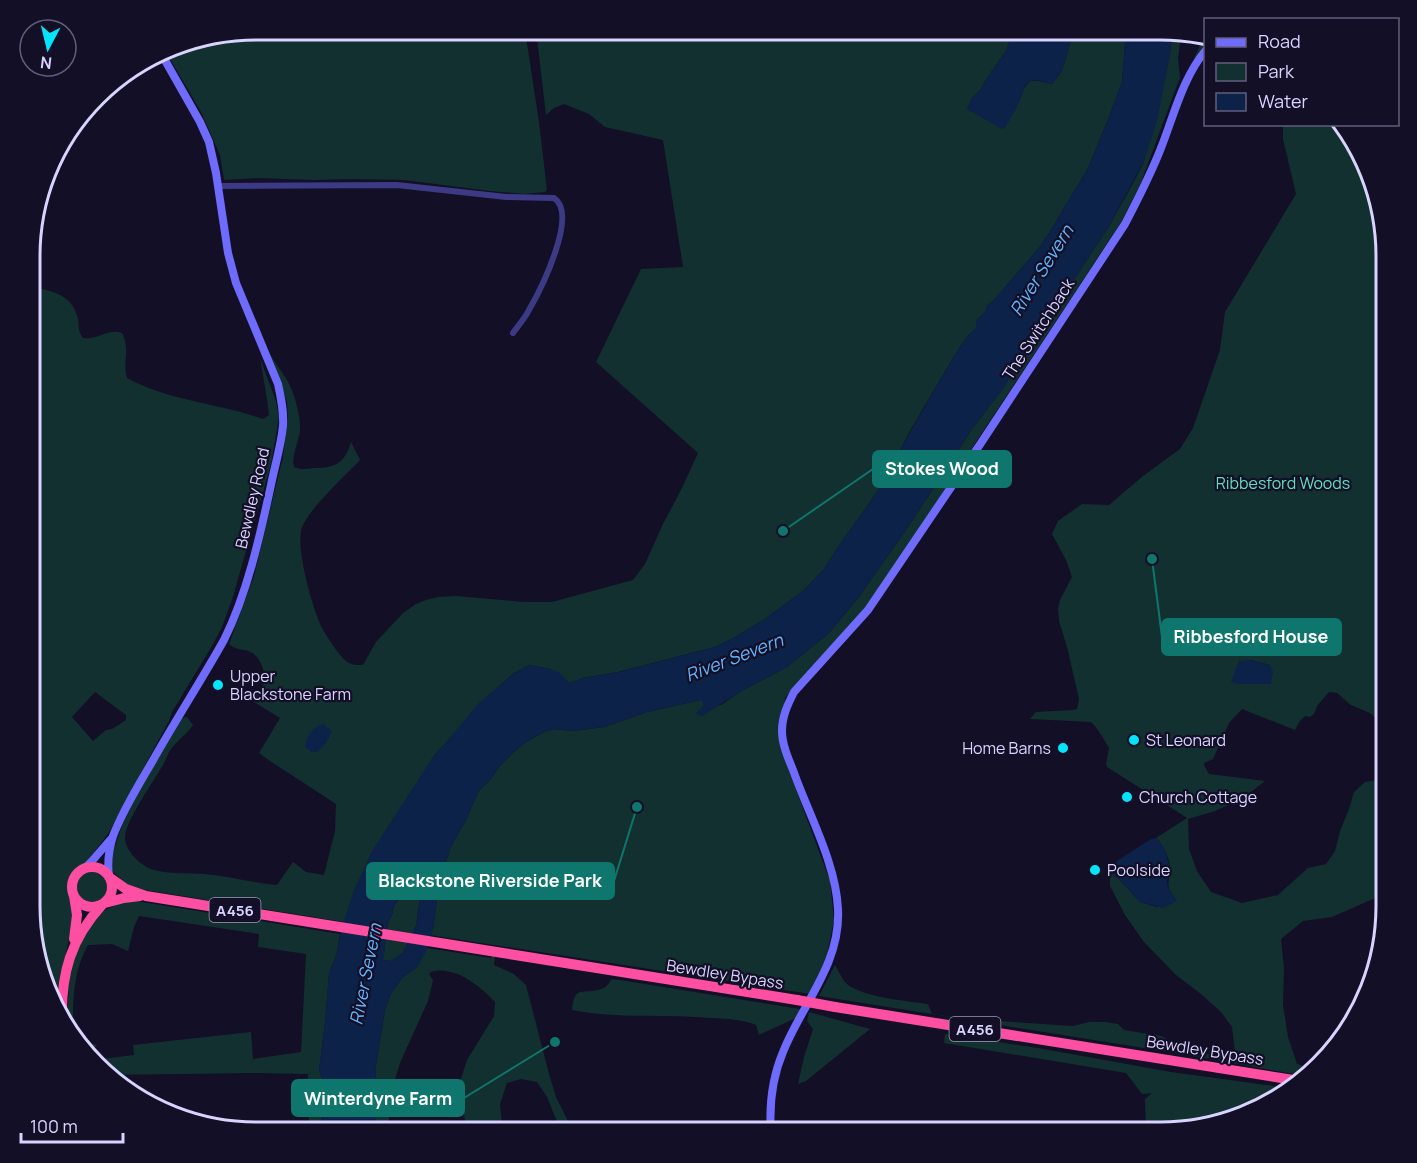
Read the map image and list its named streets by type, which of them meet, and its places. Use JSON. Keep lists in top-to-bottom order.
{
  "streets": {
    "highway": ["A456", "Bewdley Bypass"],
    "main road": ["The Switchback", "Bewdley Road"]
  },
  "crossings": [
    ["Bewdley Road", "A456"],
    ["Bewdley Road", "Bewdley Bypass"],
    ["A456", "Bewdley Bypass"]
  ],
  "water": ["River Severn"],
  "parks": ["Ribbesford Woods"],
  "places": [
    "Stokes Wood",
    "Ribbesford House",
    "Upper Blackstone Farm",
    "St Leonard",
    "Home Barns",
    "Church Cottage",
    "Blackstone Riverside Park",
    "Poolside",
    "Winterdyne Farm"
  ],
  "legend": ["Road", "Park", "Water"],
  "scale_bar": "100 m",
  "north": "bottom"
}
